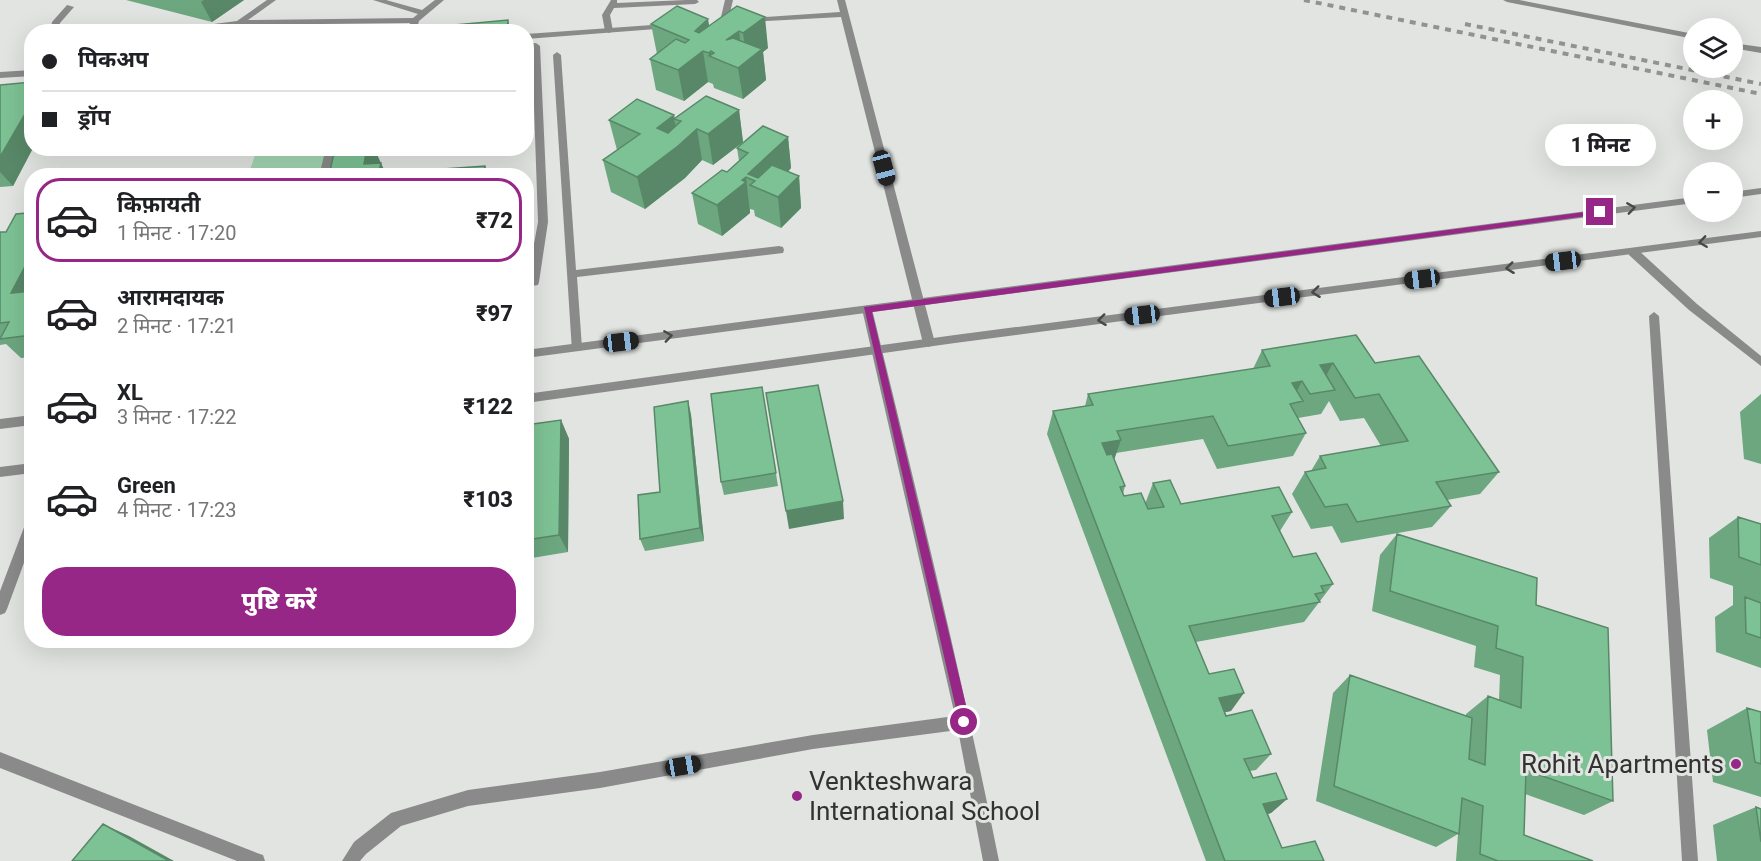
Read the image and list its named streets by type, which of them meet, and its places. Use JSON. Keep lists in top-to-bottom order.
{
  "places": ["Rohit Apartments", "Venkteshwara International School"],
  "page": {
    "map_buttons": ["+", "−"],
    "banner": ["पिकअप", "ड्रॉप"],
    "bubble": "1 मिनट",
    "list": [
      {
        "name": "किफ़ायती",
        "note": "1 मिनट · 17:20",
        "value": "₹72"
      },
      {
        "name": "आरामदायक",
        "note": "2 मिनट · 17:21",
        "value": "₹97"
      },
      {
        "name": "XL",
        "note": "3 मिनट · 17:22",
        "value": "₹122"
      },
      {
        "name": "Green",
        "note": "4 मिनट · 17:23",
        "value": "₹103"
      }
    ],
    "buttons": "पुष्टि करें"
  }
}
